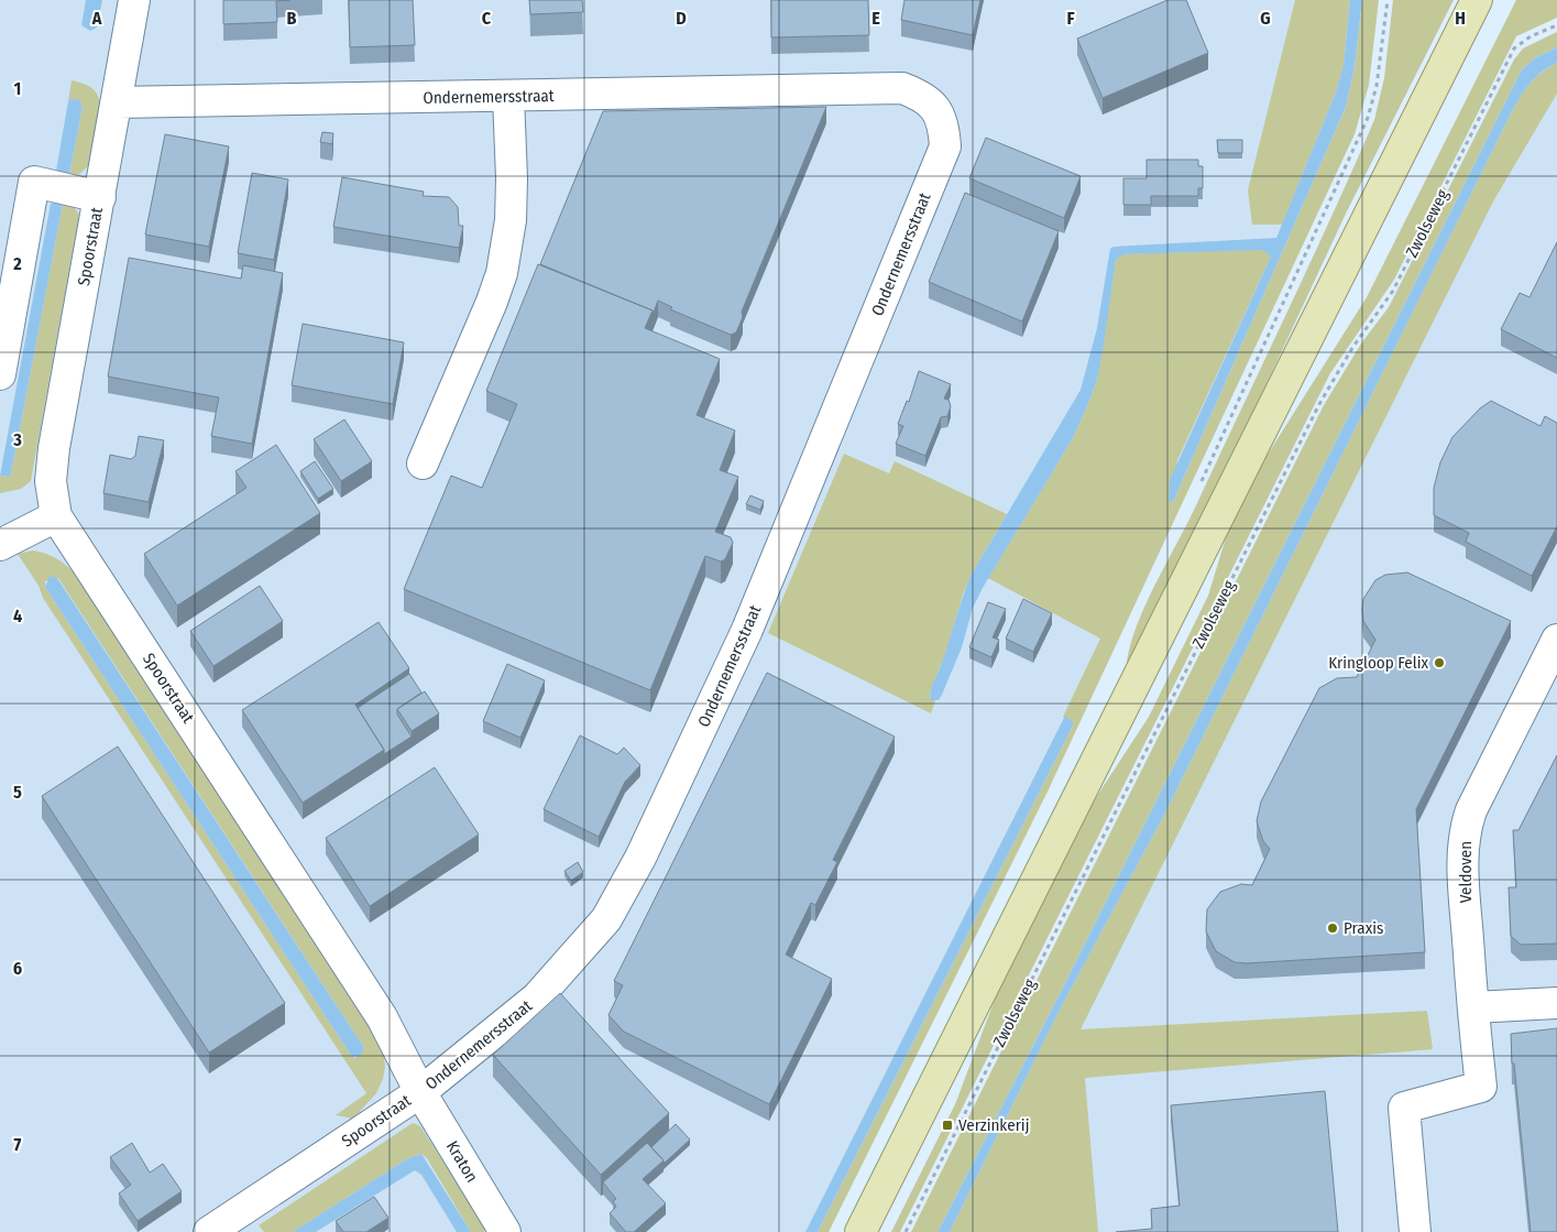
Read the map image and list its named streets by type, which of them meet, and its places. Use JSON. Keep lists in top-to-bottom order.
{
  "streets": {
    "street": [
      "Ondernemersstraat",
      "Spoorstraat",
      "Veldoven",
      "Kraton"
    ],
    "path": ["Zwolseweg"]
  },
  "crossings": [
    ["Ondernemersstraat", "Spoorstraat"],
    ["Ondernemersstraat", "Kraton"],
    ["Spoorstraat", "Kraton"]
  ],
  "places": {
    "other": ["Kringloop Felix", "Praxis"],
    "transit": ["Verzinkerij"]
  },
  "grid": {
    "columns": [
      "A",
      "B",
      "C",
      "D",
      "E",
      "F",
      "G",
      "H"
    ],
    "rows": [
      "1",
      "2",
      "3",
      "4",
      "5",
      "6",
      "7"
    ]
  }
}
